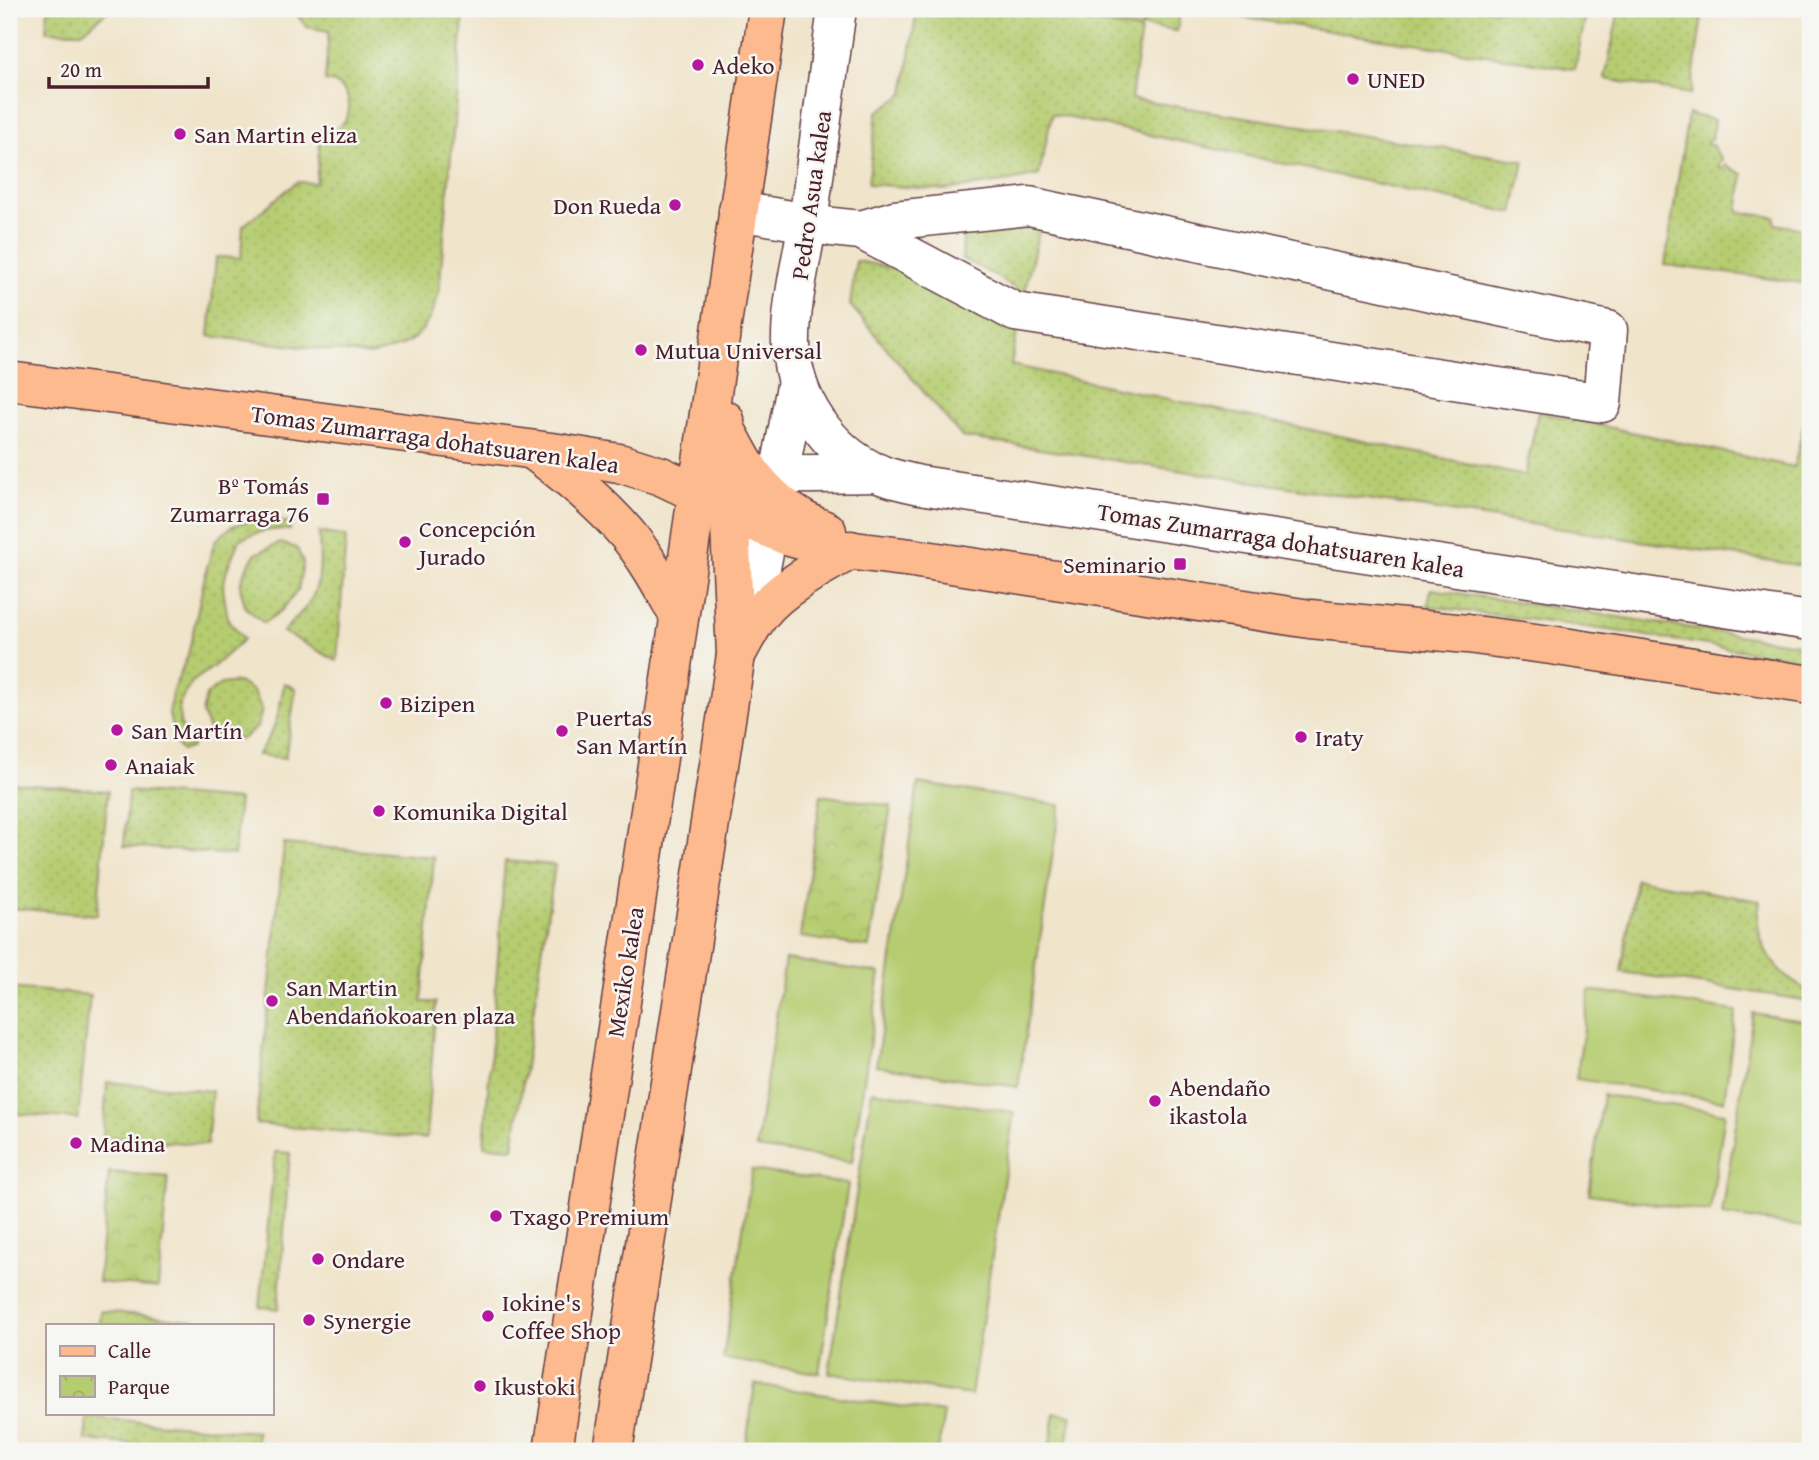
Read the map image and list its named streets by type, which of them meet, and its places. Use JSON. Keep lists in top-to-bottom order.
{
  "streets": {
    "main road": ["Tomas Zumarraga dohatsuaren kalea", "Mexiko kalea"],
    "lane": ["Pedro Asua kalea"]
  },
  "crossings": [
    ["Pedro Asua kalea", "Tomas Zumarraga dohatsuaren kalea"],
    ["Tomas Zumarraga dohatsuaren kalea", "Mexiko kalea"]
  ],
  "places": {
    "other": [
      "Adeko",
      "UNED",
      "San Martin eliza",
      "Don Rueda",
      "Mutua Universal",
      "Concepción Jurado",
      "Bizipen",
      "San Martín",
      "Puertas San Martín",
      "Iraty",
      "Anaiak",
      "Komunika Digital",
      "San Martin Abendañokoaren plaza",
      "Abendaño ikastola",
      "Madina",
      "Txago Premium",
      "Ondare",
      "Iokine's Coffee Shop",
      "Synergie",
      "Ikustoki"
    ],
    "transit": ["Bº Tomás Zumarraga 76", "Seminario"]
  },
  "legend": ["Calle", "Parque"],
  "scale_bar": "20 m"
}
